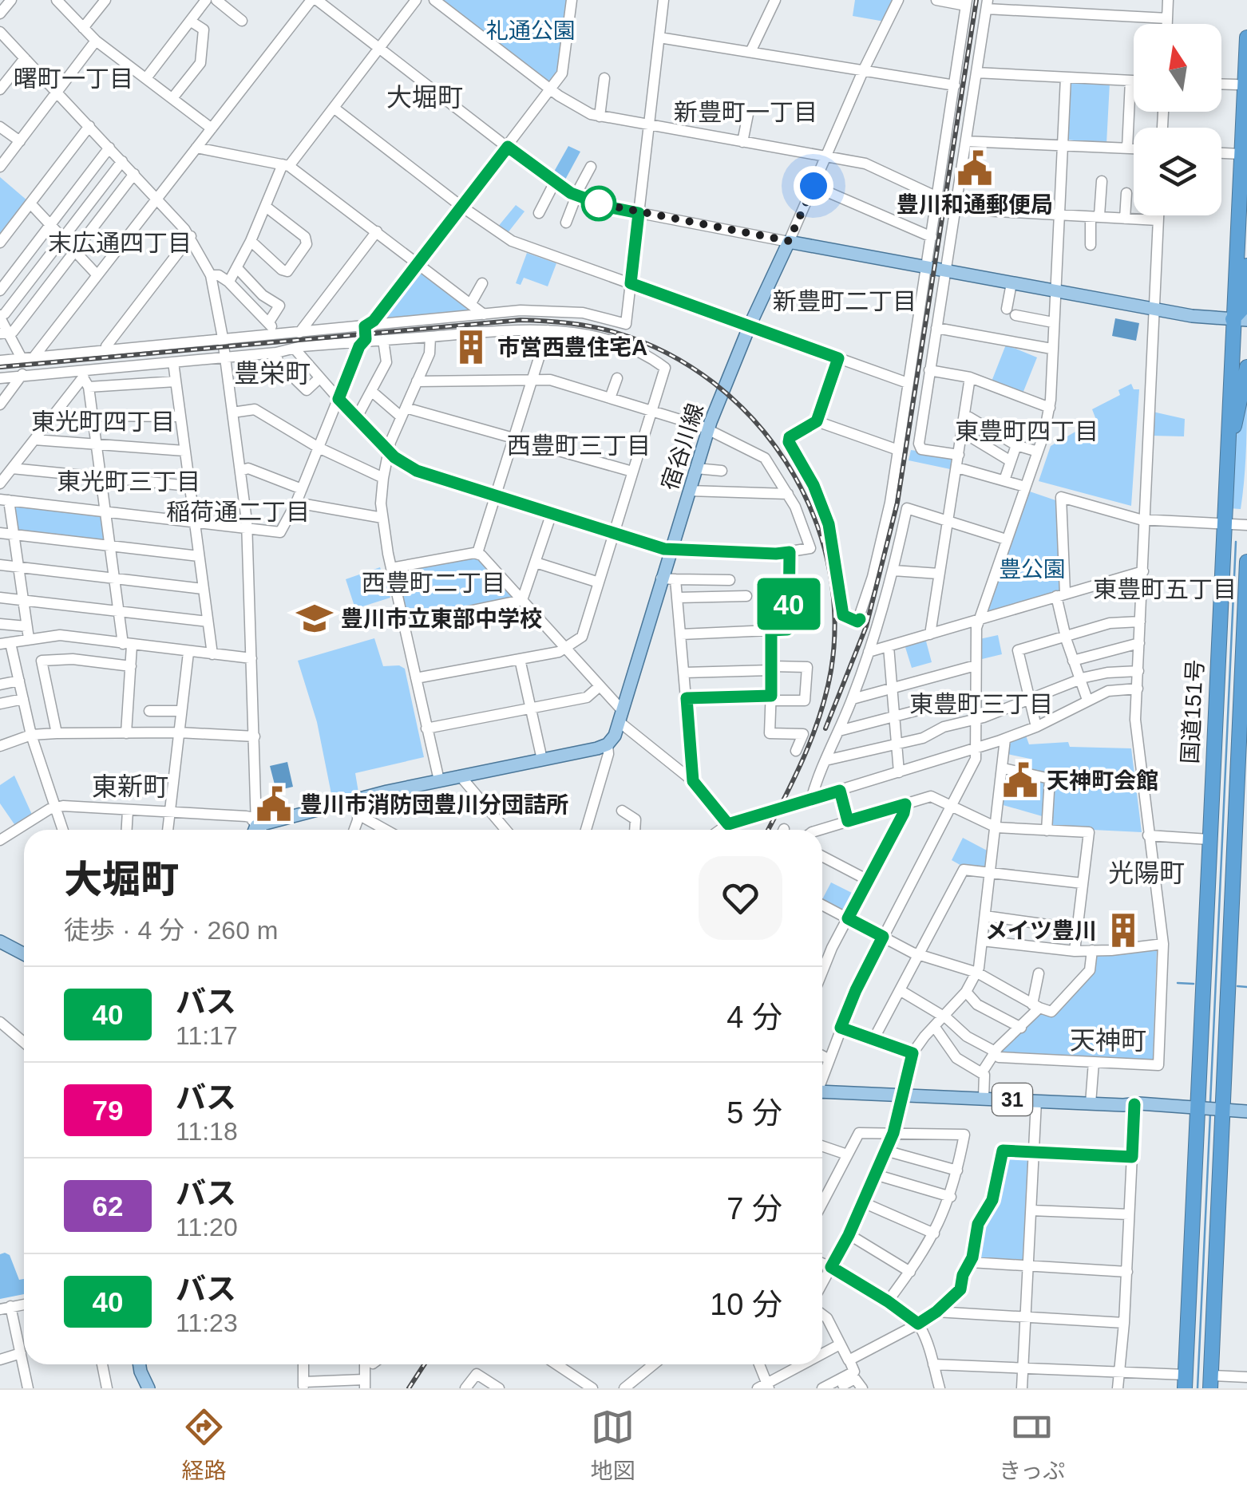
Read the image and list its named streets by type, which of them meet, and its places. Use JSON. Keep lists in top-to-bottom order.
{
  "streets": {
    "highway": ["国道151号"],
    "main road": ["宿谷川線", "31"]
  },
  "crossings": [
    ["国道151号", "31"]
  ],
  "districts": [
    "曙町一丁目",
    "大堀町",
    "新豊町一丁目",
    "末広通四丁目",
    "新豊町二丁目",
    "豊栄町",
    "東光町四丁目",
    "東豊町四丁目",
    "西豊町三丁目",
    "東光町三丁目",
    "稲荷通二丁目",
    "西豊町二丁目",
    "東豊町五丁目",
    "東豊町三丁目",
    "東新町",
    "光陽町",
    "天神町"
  ],
  "parks": ["礼通公園", "豊公園"],
  "places": {
    "public building": ["豊川和通郵便局", "天神町会館", "豊川市消防団豊川分団詰所"],
    "building": ["市営西豊住宅A", "メイツ豊川"],
    "school or university": ["豊川市立東部中学校"]
  },
  "lines": ["bus line 40"],
  "north": "top",
  "page": {
    "on_map": "40",
    "heading": ["大堀町", "徒歩 · 4 分 · 260 m"],
    "list": [
      {
        "mark": "40",
        "name": "バス",
        "note": "11:17",
        "value": "4 分"
      },
      {
        "mark": "79",
        "name": "バス",
        "note": "11:18",
        "value": "5 分"
      },
      {
        "mark": "62",
        "name": "バス",
        "note": "11:20",
        "value": "7 分"
      },
      {
        "mark": "40",
        "name": "バス",
        "note": "11:23",
        "value": "10 分"
      }
    ],
    "tabs": ["経路", "地図", "きっぷ"]
  }
}
